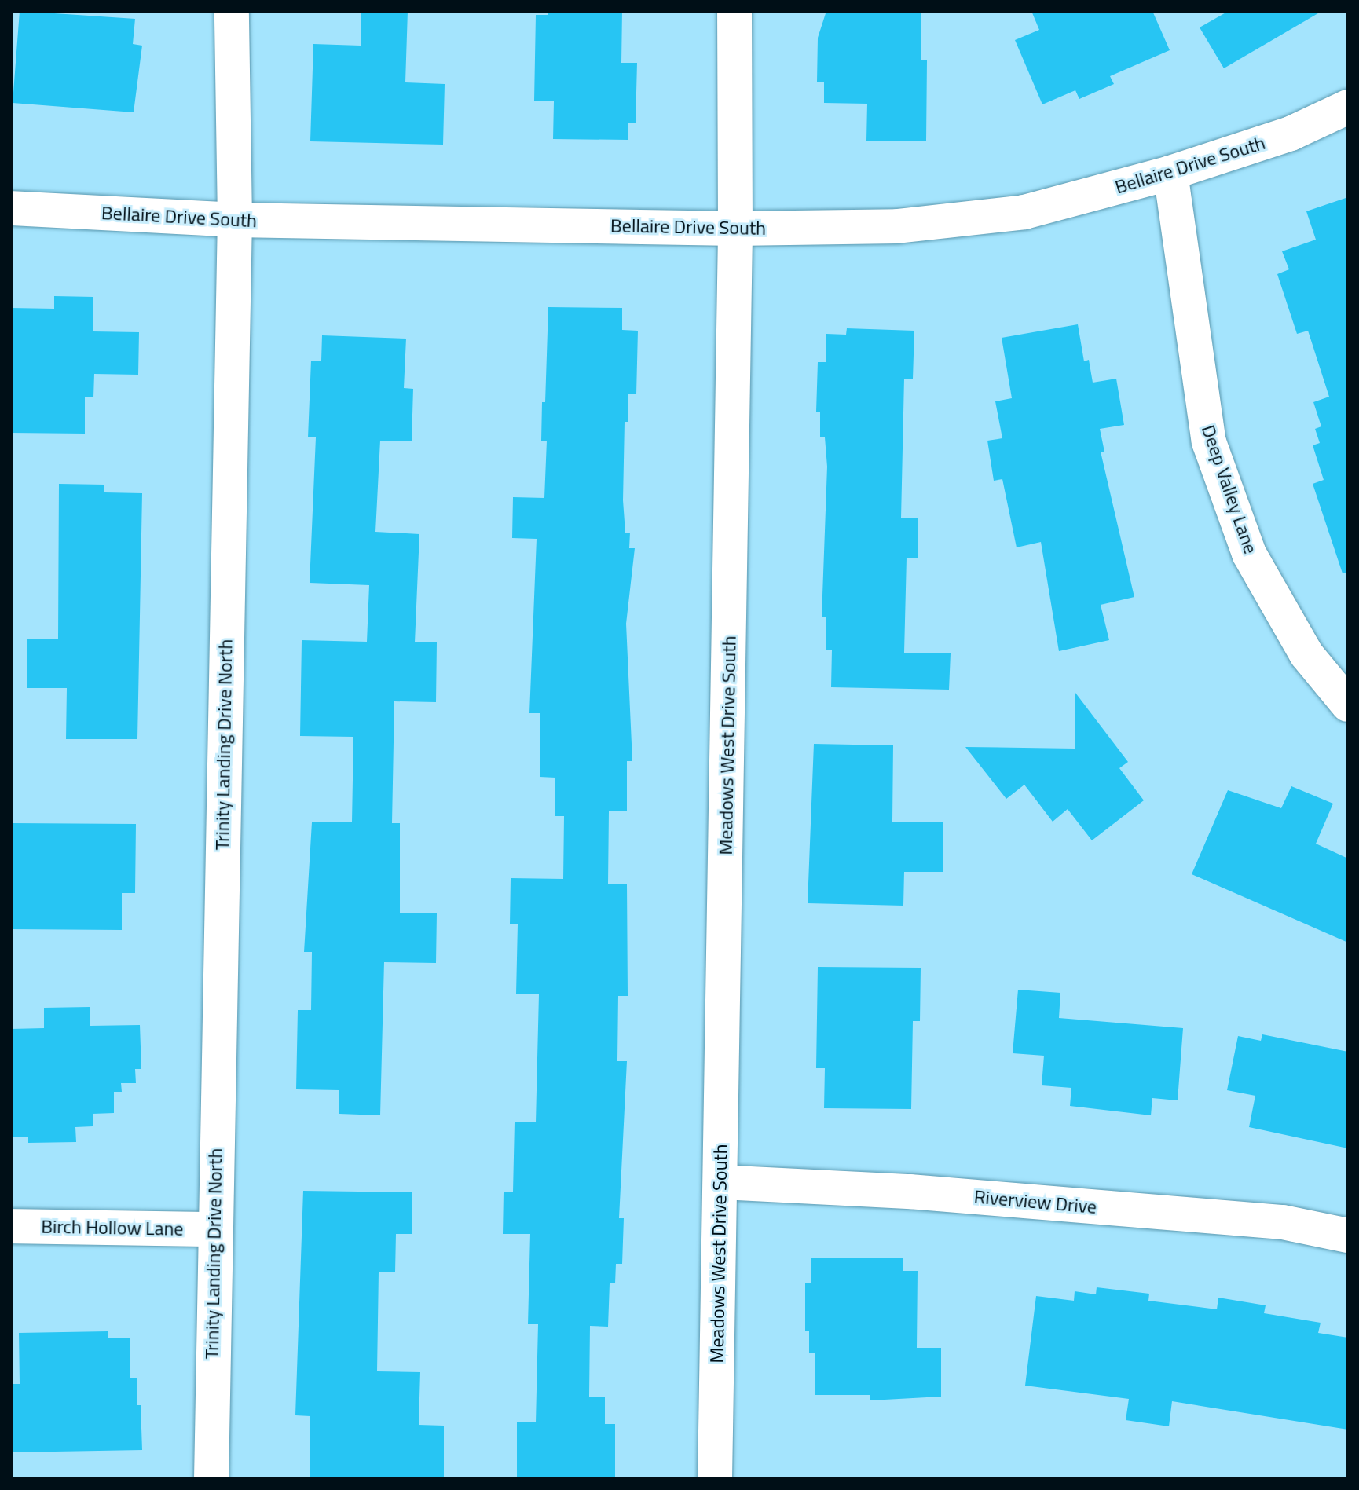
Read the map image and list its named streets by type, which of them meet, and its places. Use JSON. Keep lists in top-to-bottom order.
{
  "streets": {
    "street": [
      "Bellaire Drive South",
      "Deep Valley Lane",
      "Trinity Landing Drive North",
      "Meadows West Drive South",
      "Riverview Drive",
      "Birch Hollow Lane"
    ]
  },
  "crossings": [
    ["Bellaire Drive South", "Deep Valley Lane"],
    ["Bellaire Drive South", "Trinity Landing Drive North"],
    ["Bellaire Drive South", "Meadows West Drive South"],
    ["Trinity Landing Drive North", "Birch Hollow Lane"],
    ["Meadows West Drive South", "Riverview Drive"]
  ]
}
